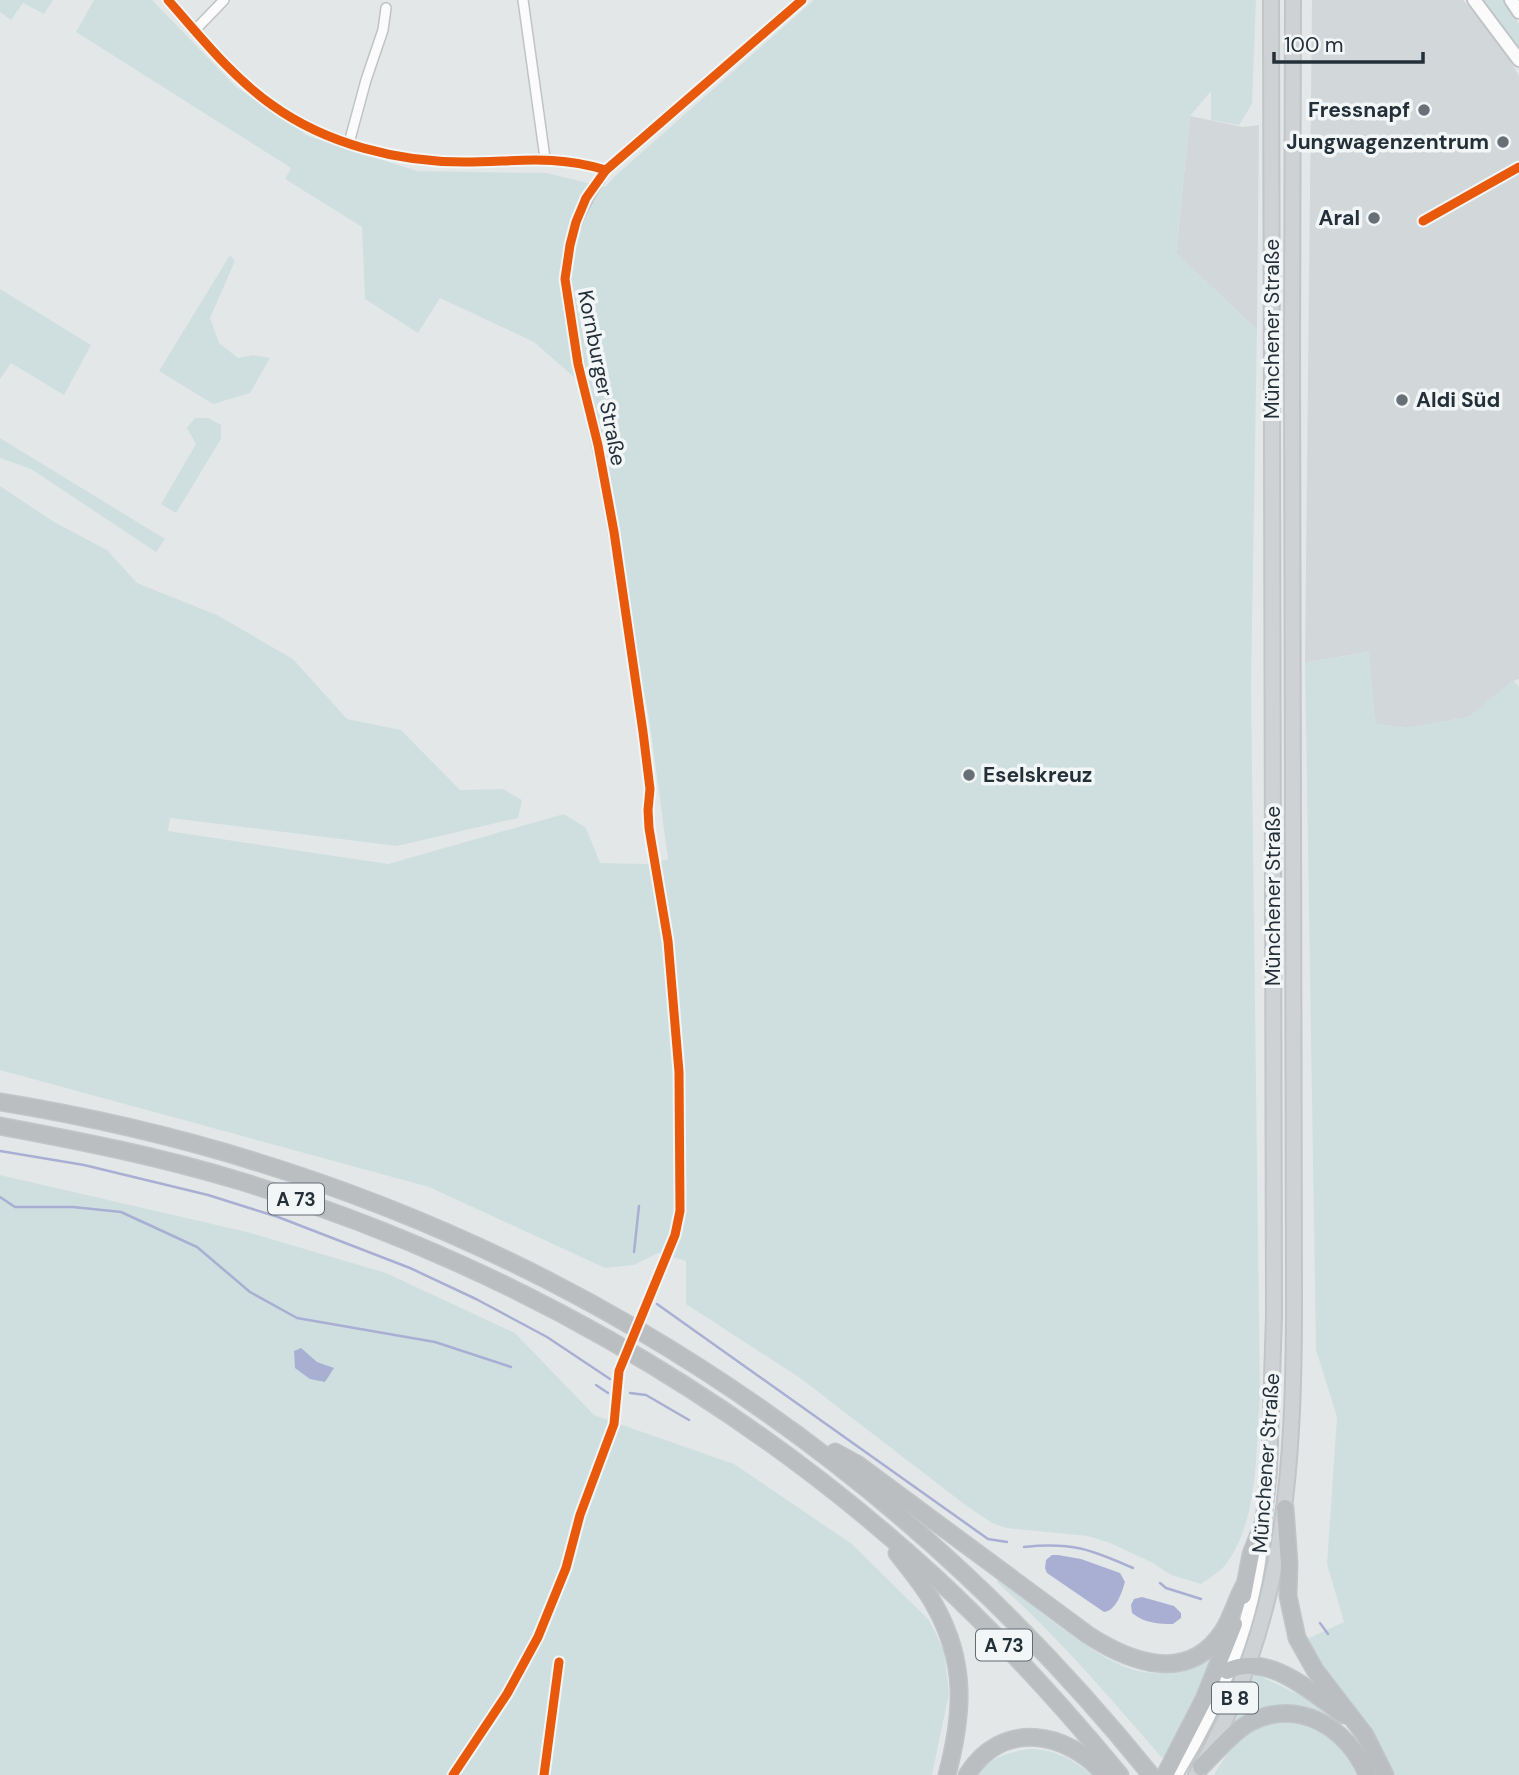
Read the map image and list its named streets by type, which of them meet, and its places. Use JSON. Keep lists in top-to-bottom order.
{
  "streets": {
    "highway": ["A 73"],
    "main road": ["Münchener Straße", "B 8"],
    "street": ["Kornburger Straße"]
  },
  "places": [
    "Fressnapf",
    "Jungwagenzentrum",
    "Aral",
    "Aldi Süd",
    "Eselskreuz"
  ],
  "scale_bar": "100 m"
}
